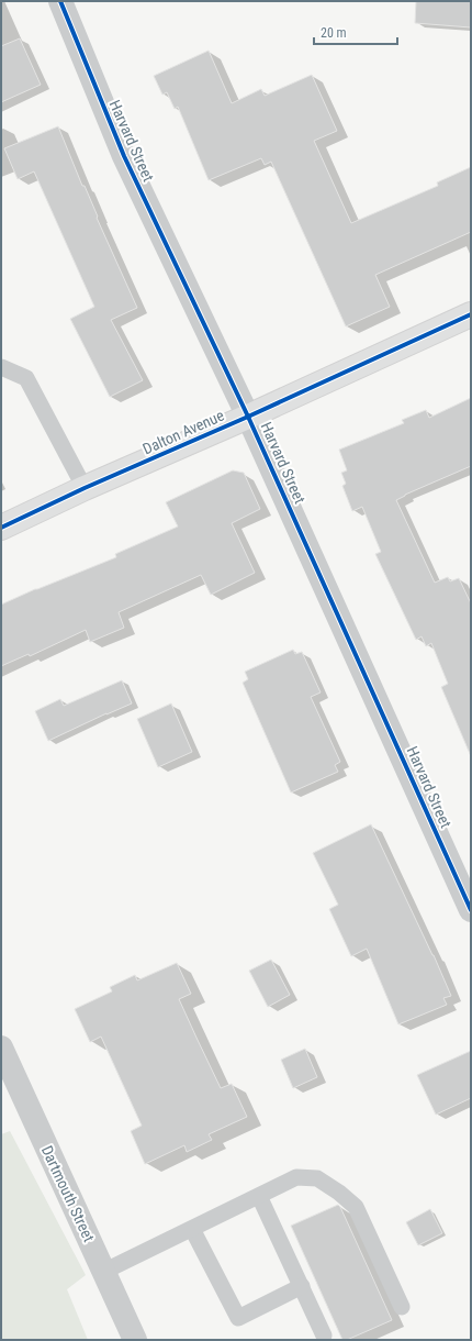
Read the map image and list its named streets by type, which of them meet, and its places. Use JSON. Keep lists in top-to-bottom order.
{
  "streets": {
    "main road": ["Dalton Avenue"],
    "street": ["Harvard Street", "Dartmouth Street"]
  },
  "crossings": [
    ["Harvard Street", "Dalton Avenue"]
  ],
  "scale_bar": "20 m"
}
